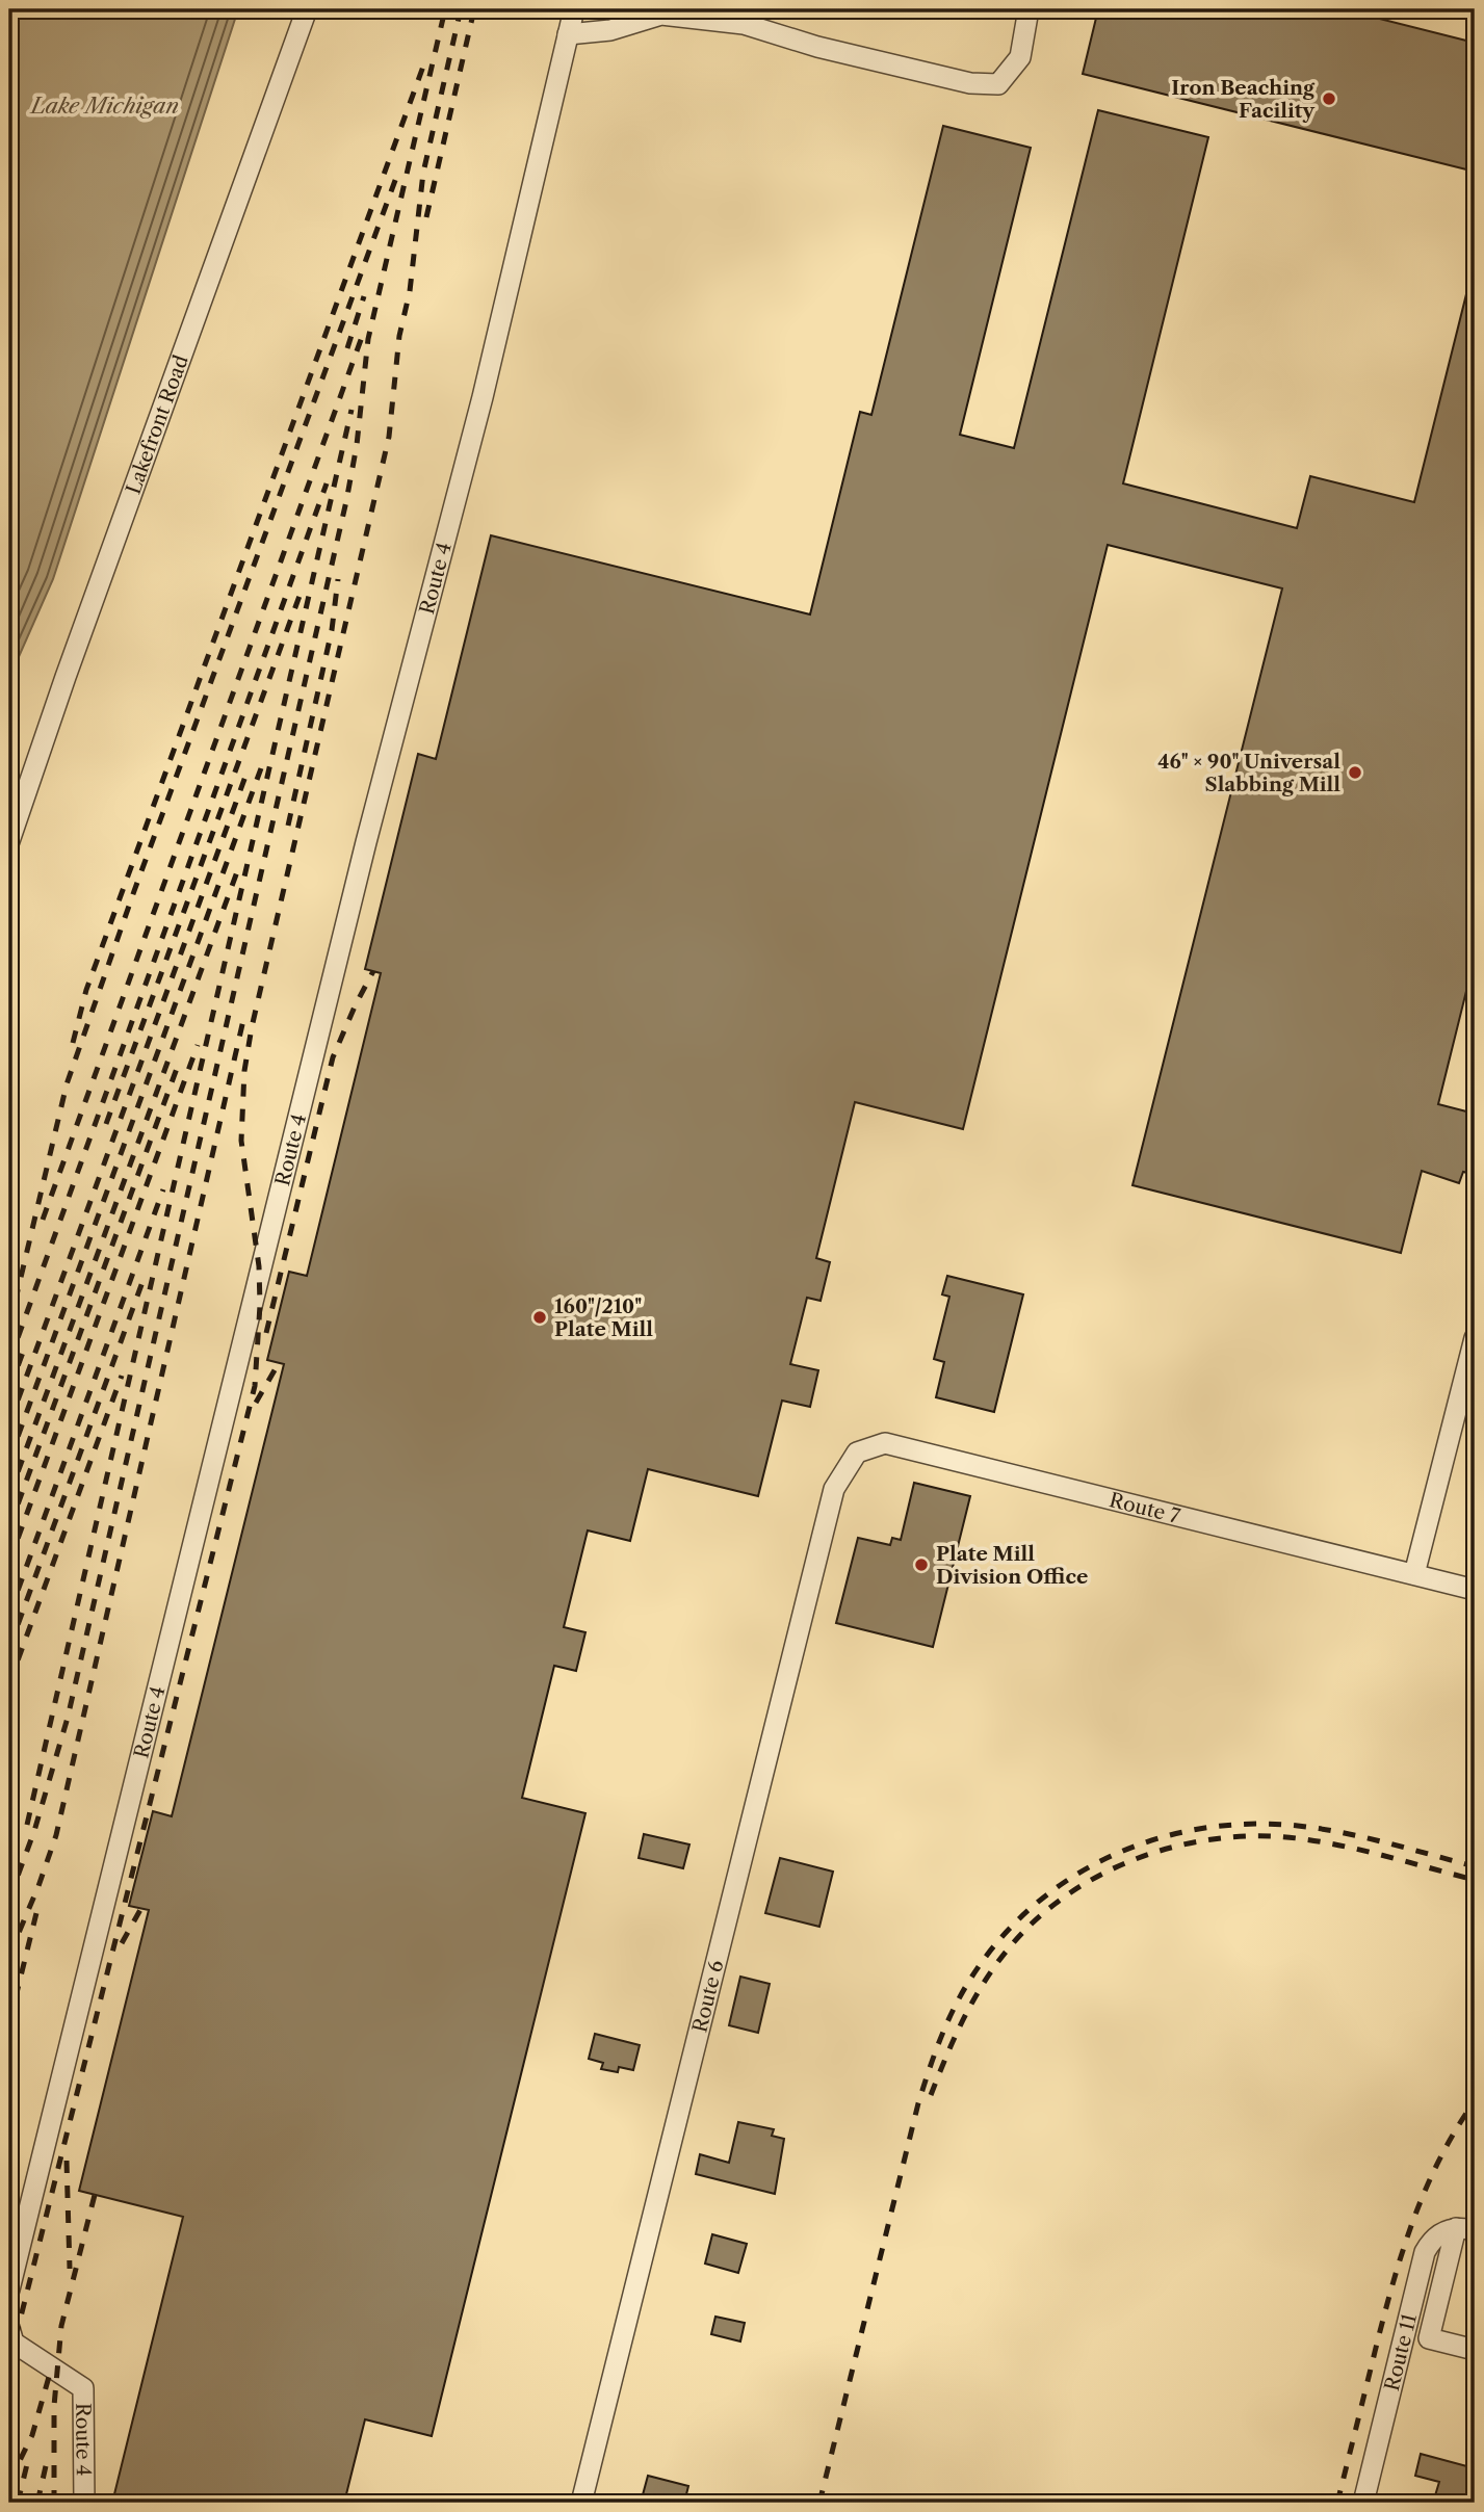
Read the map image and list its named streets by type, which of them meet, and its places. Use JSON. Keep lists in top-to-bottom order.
{
  "streets": {
    "street": [
      "Lakefront Road",
      "Route 4",
      "Route 7",
      "Route 6",
      "Route 11"
    ]
  },
  "crossings": [
    ["Route 7", "Route 6"]
  ],
  "water": ["Lake Michigan"],
  "places": [
    "Iron Beaching Facility",
    "46\" × 90\" Universal Slabbing Mill",
    "160\"/210\" Plate Mill",
    "Plate Mill Division Office"
  ]
}
